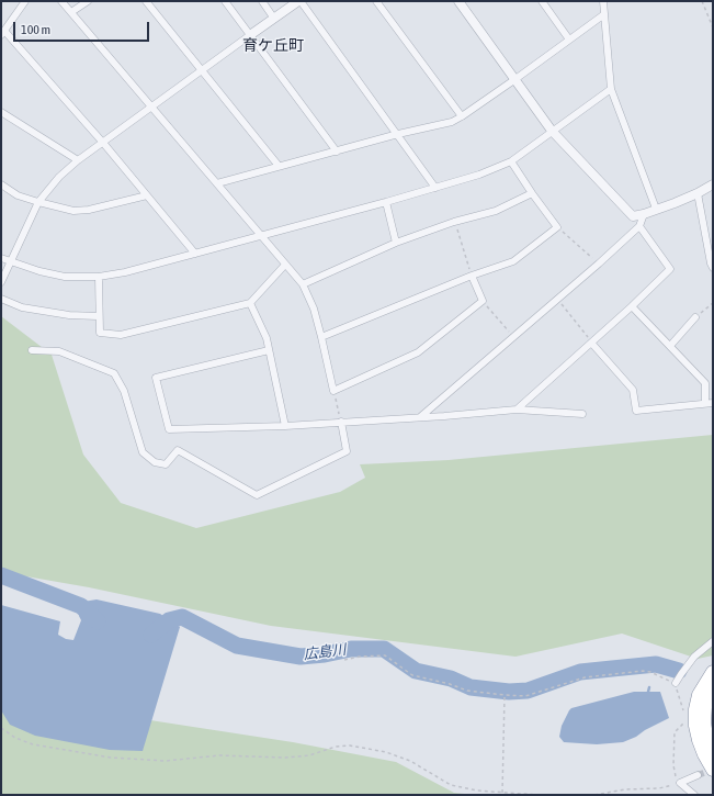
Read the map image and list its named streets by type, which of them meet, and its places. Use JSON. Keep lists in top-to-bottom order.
{
  "districts": ["育ケ丘町"],
  "water": ["広島川"],
  "scale_bar": "100 m"
}
